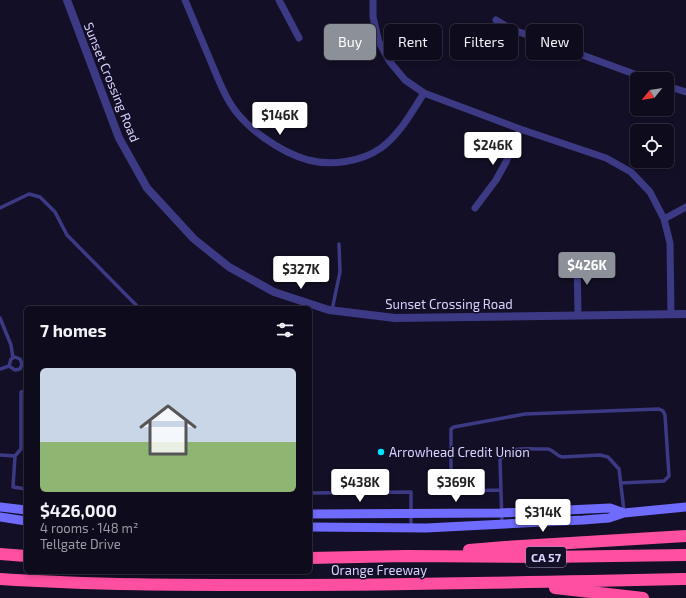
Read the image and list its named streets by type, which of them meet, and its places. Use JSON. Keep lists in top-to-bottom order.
{
  "streets": {
    "highway": ["CA 57", "Orange Freeway"],
    "street": ["Sunset Crossing Road"]
  },
  "crossings": [
    ["CA 57", "Orange Freeway"]
  ],
  "places": ["Arrowhead Credit Union"],
  "north": "bottom left",
  "page": {
    "chip": [
      "Buy",
      "Rent",
      "Filters",
      "New"
    ],
    "price": [
      "$146K",
      "$246K",
      "$426K",
      "$327K",
      "$438K",
      "$369K",
      "$314K"
    ],
    "heading": "7 homes",
    "list": [
      {
        "name": "$426,000",
        "note": "4 rooms · 148 m² · Tellgate Drive"
      }
    ]
  }
}
